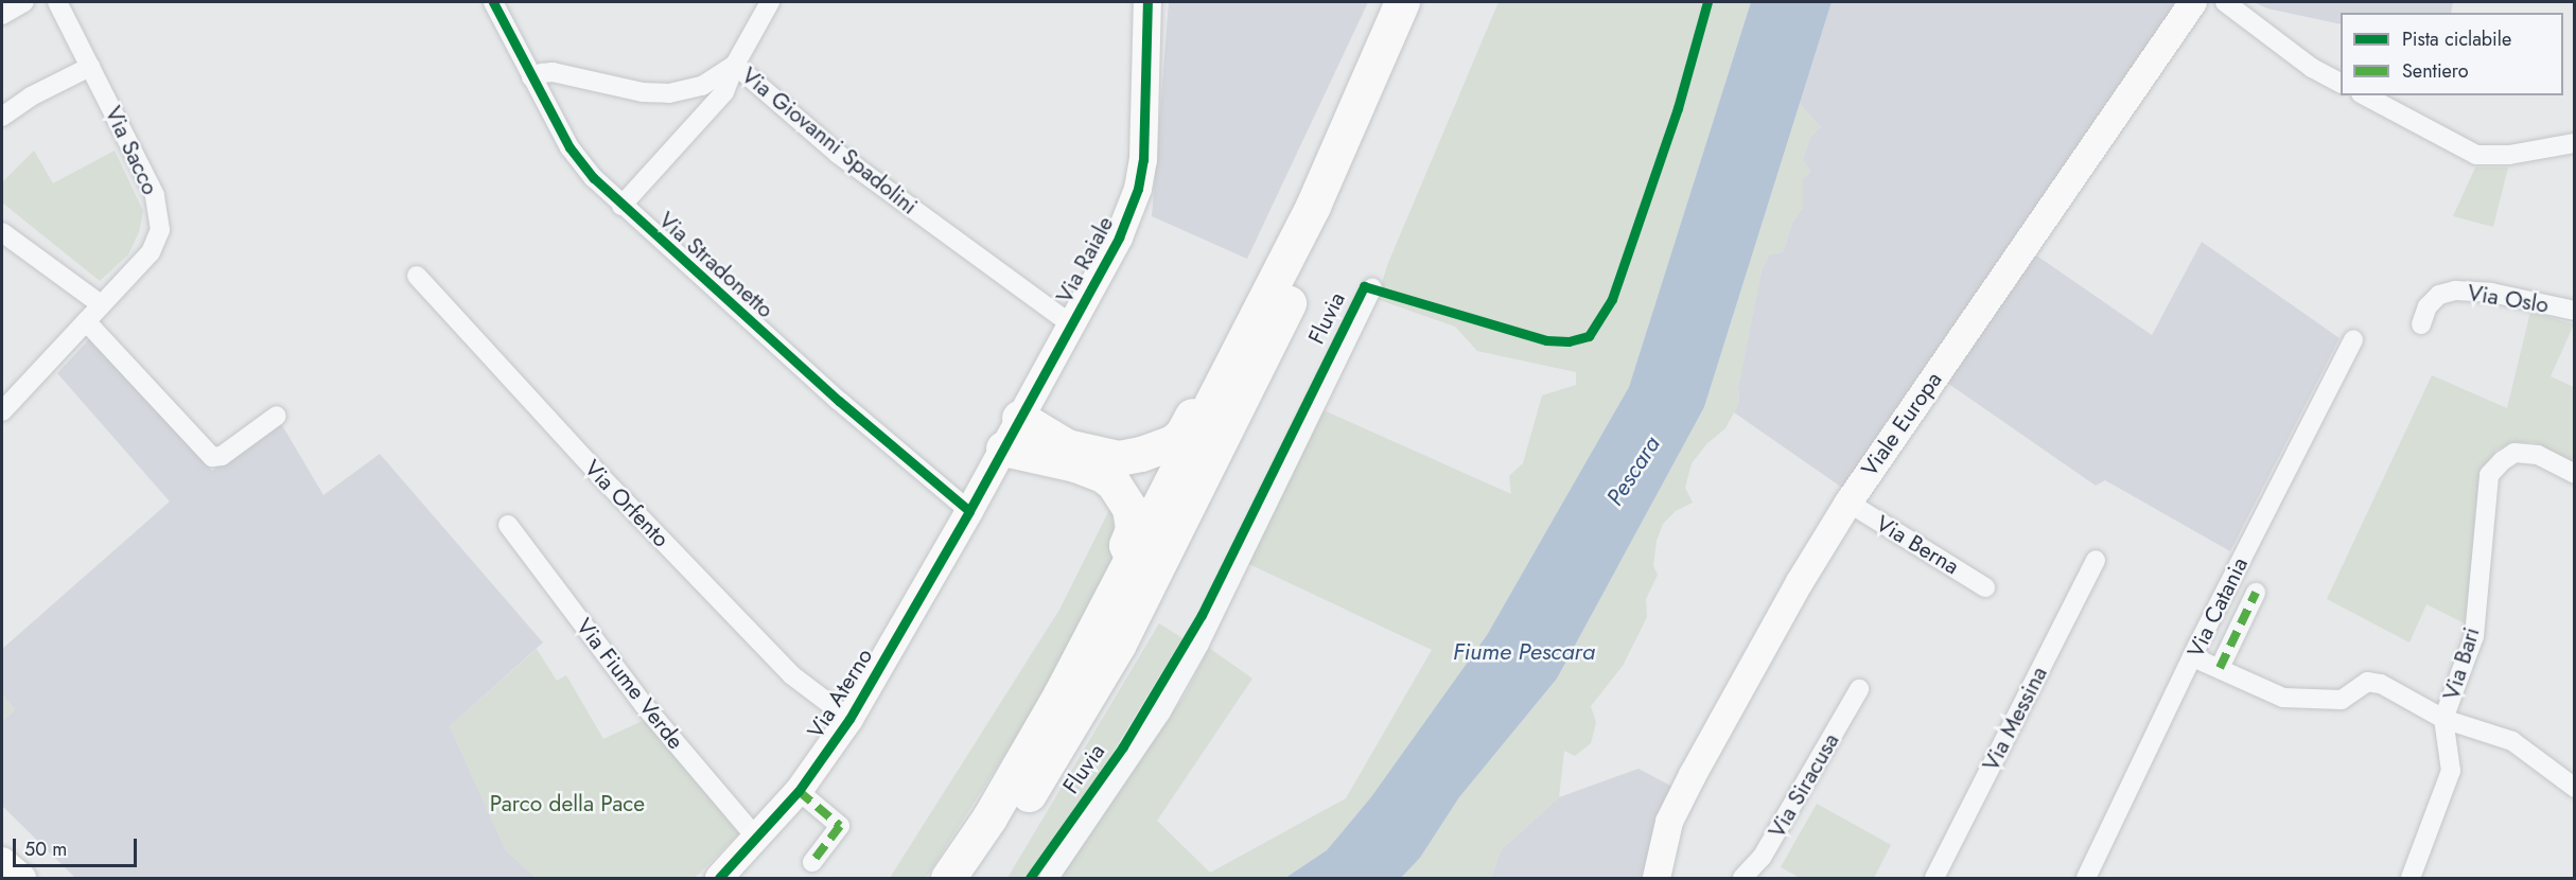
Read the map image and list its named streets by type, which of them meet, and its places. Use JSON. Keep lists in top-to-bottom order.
{
  "streets": {
    "main road": ["Via Raiale", "Viale Europa", "Via Aterno"],
    "street": [
      "Via Giovanni Spadolini",
      "Via Sacco",
      "Via Stradonetto",
      "Via Oslo",
      "Via Orfento",
      "Via Berna",
      "Via Catania",
      "Via Bari",
      "Via Fiume Verde",
      "Via Messina",
      "Via Siracusa"
    ],
    "cycle path": ["Fluvia"]
  },
  "crossings": [
    ["Via Giovanni Spadolini", "Via Raiale"],
    ["Via Giovanni Spadolini", "Via Stradonetto"],
    ["Via Raiale", "Via Stradonetto"],
    ["Via Raiale", "Via Aterno"],
    ["Via Stradonetto", "Via Aterno"],
    ["Viale Europa", "Via Berna"],
    ["Via Orfento", "Via Aterno"],
    ["Via Fiume Verde", "Via Aterno"]
  ],
  "water": ["Pescara", "Fiume Pescara"],
  "parks": ["Parco della Pace"],
  "legend": ["Pista ciclabile", "Sentiero"],
  "scale_bar": "50 m"
}
